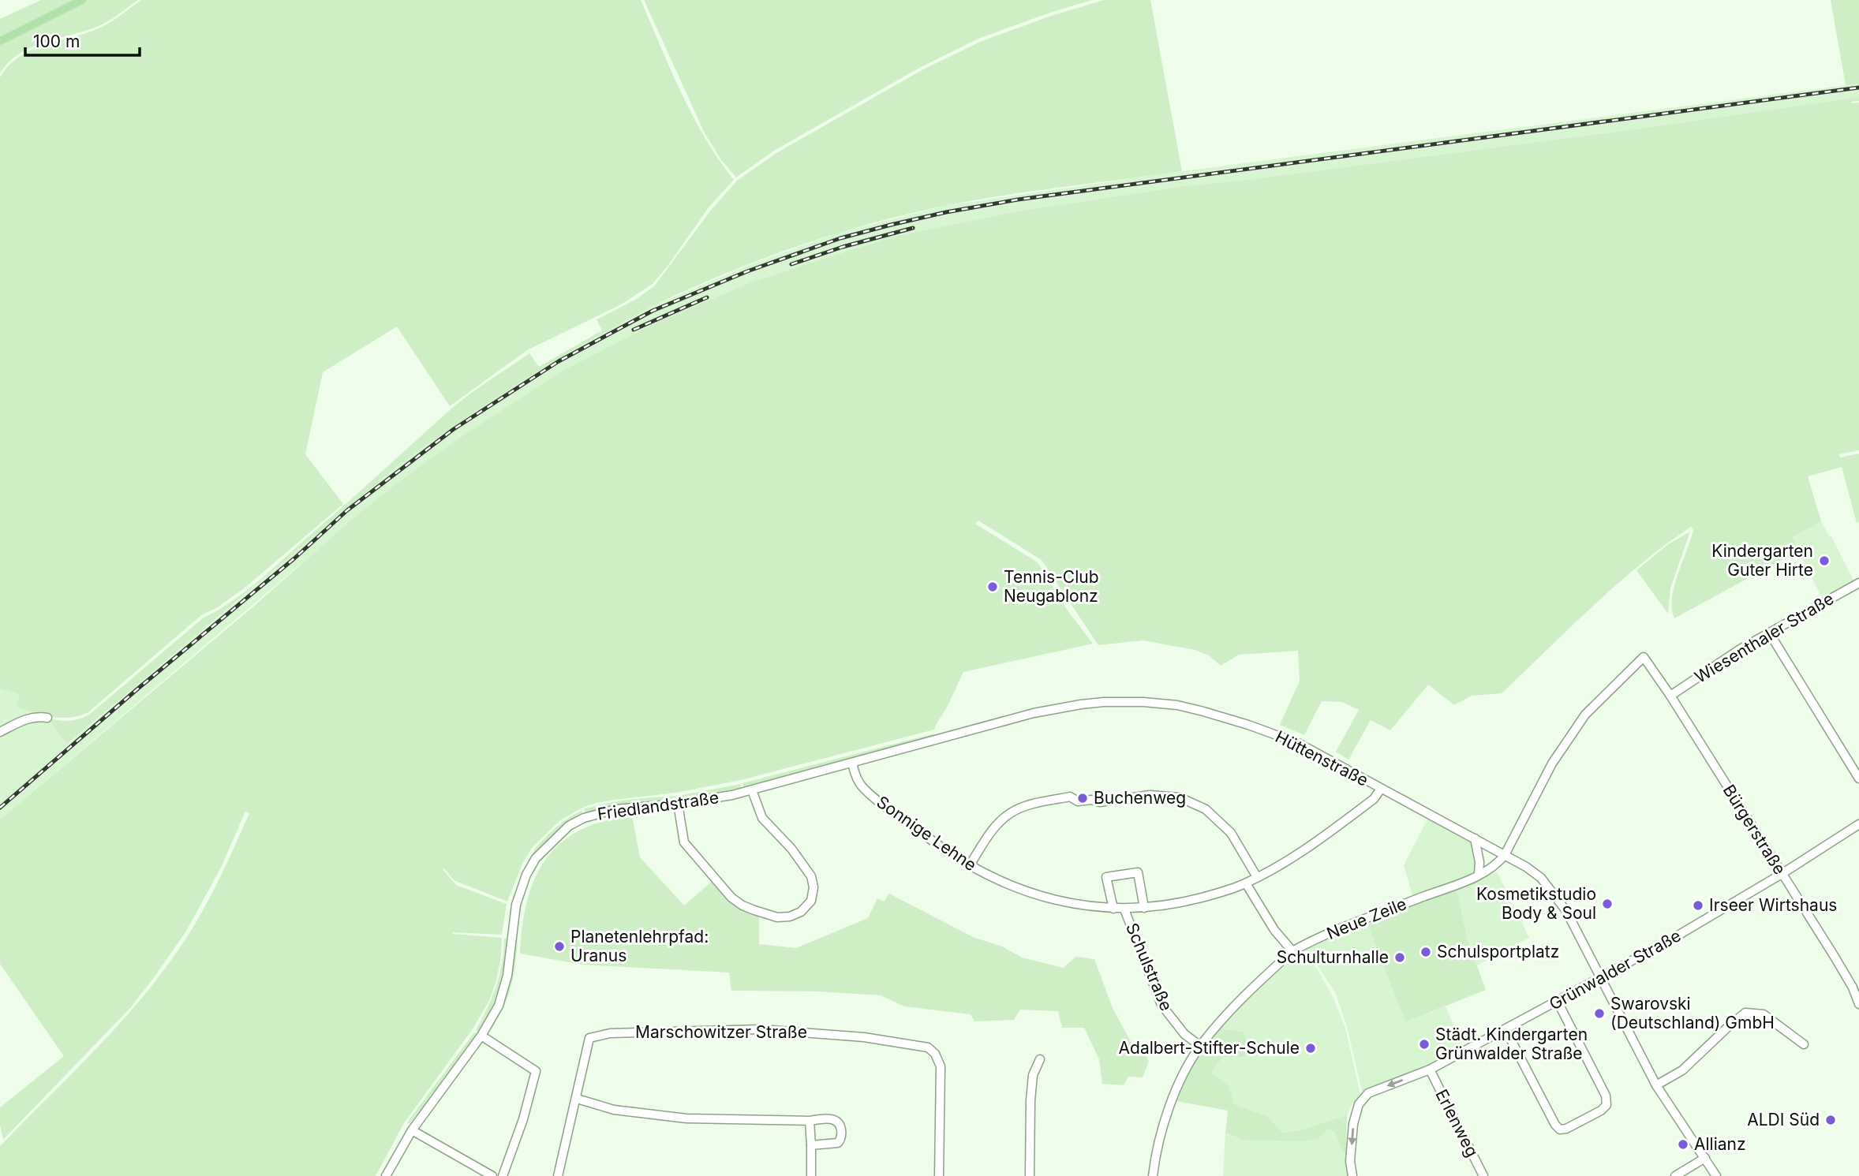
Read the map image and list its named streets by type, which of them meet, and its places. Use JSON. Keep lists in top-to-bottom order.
{
  "streets": {
    "street": [
      "Wiesenthaler Straße",
      "Hüttenstraße",
      "Friedlandstraße",
      "Bürgerstraße",
      "Sonnige Lehne",
      "Neue Zeile",
      "Schulstraße",
      "Grünwalder Straße",
      "Marschowitzer Straße",
      "Erlenweg"
    ]
  },
  "crossings": [
    ["Wiesenthaler Straße", "Bürgerstraße"],
    ["Hüttenstraße", "Friedlandstraße"],
    ["Hüttenstraße", "Bürgerstraße"],
    ["Hüttenstraße", "Sonnige Lehne"],
    ["Hüttenstraße", "Neue Zeile"],
    ["Hüttenstraße", "Grünwalder Straße"],
    ["Friedlandstraße", "Sonnige Lehne"],
    ["Bürgerstraße", "Neue Zeile"],
    ["Bürgerstraße", "Grünwalder Straße"],
    ["Sonnige Lehne", "Schulstraße"],
    ["Neue Zeile", "Schulstraße"],
    ["Grünwalder Straße", "Erlenweg"]
  ],
  "places": [
    "Kindergarten Guter Hirte",
    "Tennis-Club Neugablonz",
    "Buchenweg",
    "Kosmetikstudio Body & Soul",
    "Irseer Wirtshaus",
    "Planetenlehrpfad: Uranus",
    "Schulsportplatz",
    "Schulturnhalle",
    "Swarovski (Deutschland) GmbH",
    "Städt. Kindergarten Grünwalder Straße",
    "Adalbert-Stifter-Schule",
    "ALDI Süd",
    "Allianz"
  ],
  "scale_bar": "100 m"
}
